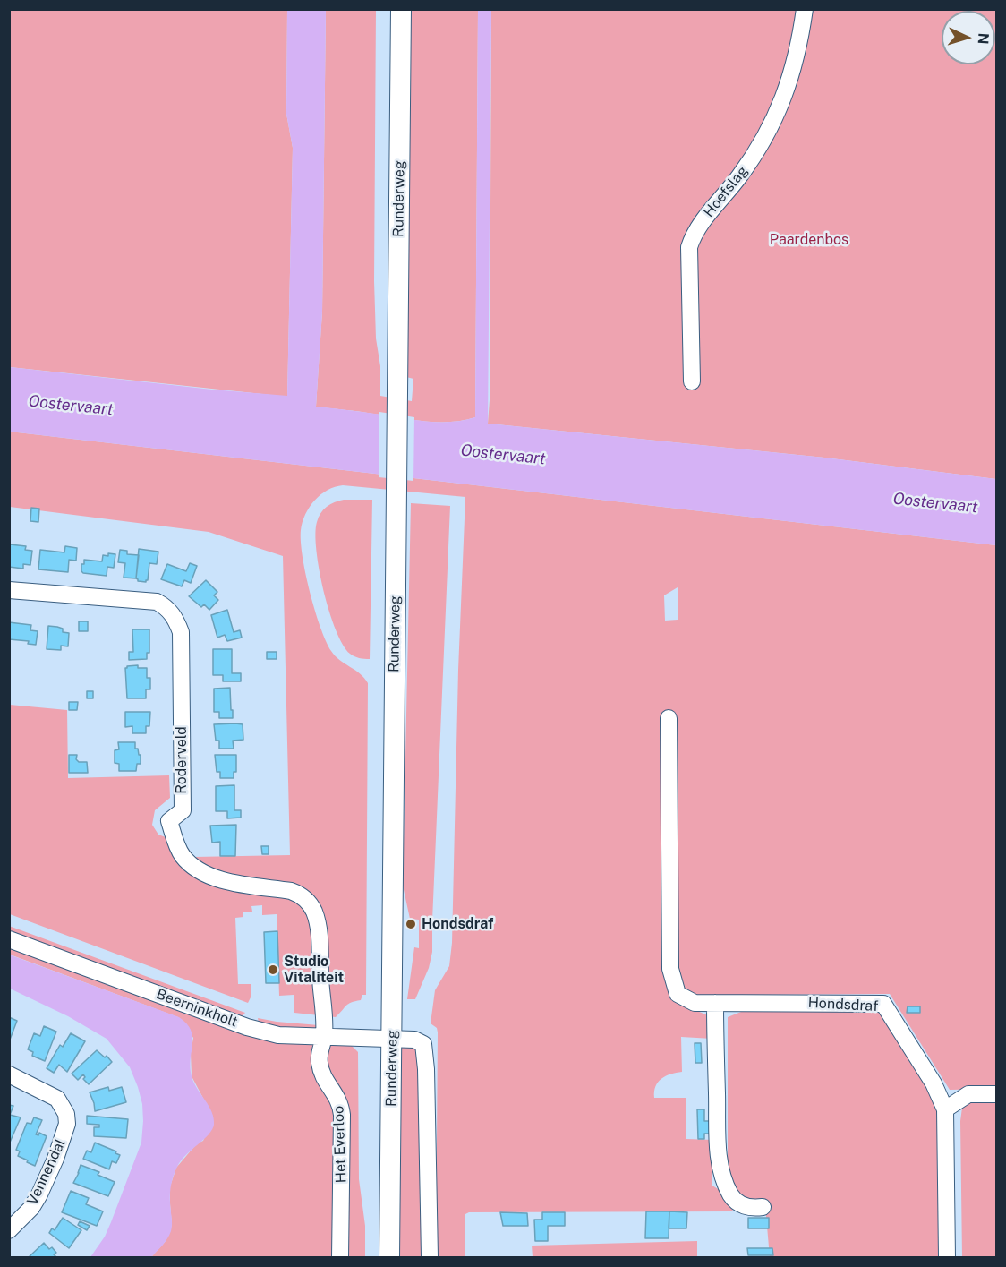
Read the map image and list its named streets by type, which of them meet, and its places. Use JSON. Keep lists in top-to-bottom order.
{
  "streets": {
    "street": [
      "Hoefslag",
      "Runderweg",
      "Roderveld",
      "Hondsdraf",
      "Beerninkholt",
      "Het Everloo",
      "Vennendal"
    ]
  },
  "crossings": [
    ["Runderweg", "Beerninkholt"],
    ["Roderveld", "Beerninkholt"],
    ["Roderveld", "Het Everloo"],
    ["Beerninkholt", "Het Everloo"]
  ],
  "water": ["Oostervaart"],
  "parks": ["Paardenbos"],
  "places": ["Hondsdraf", "Studio Vitaliteit"],
  "north": "right"
}
